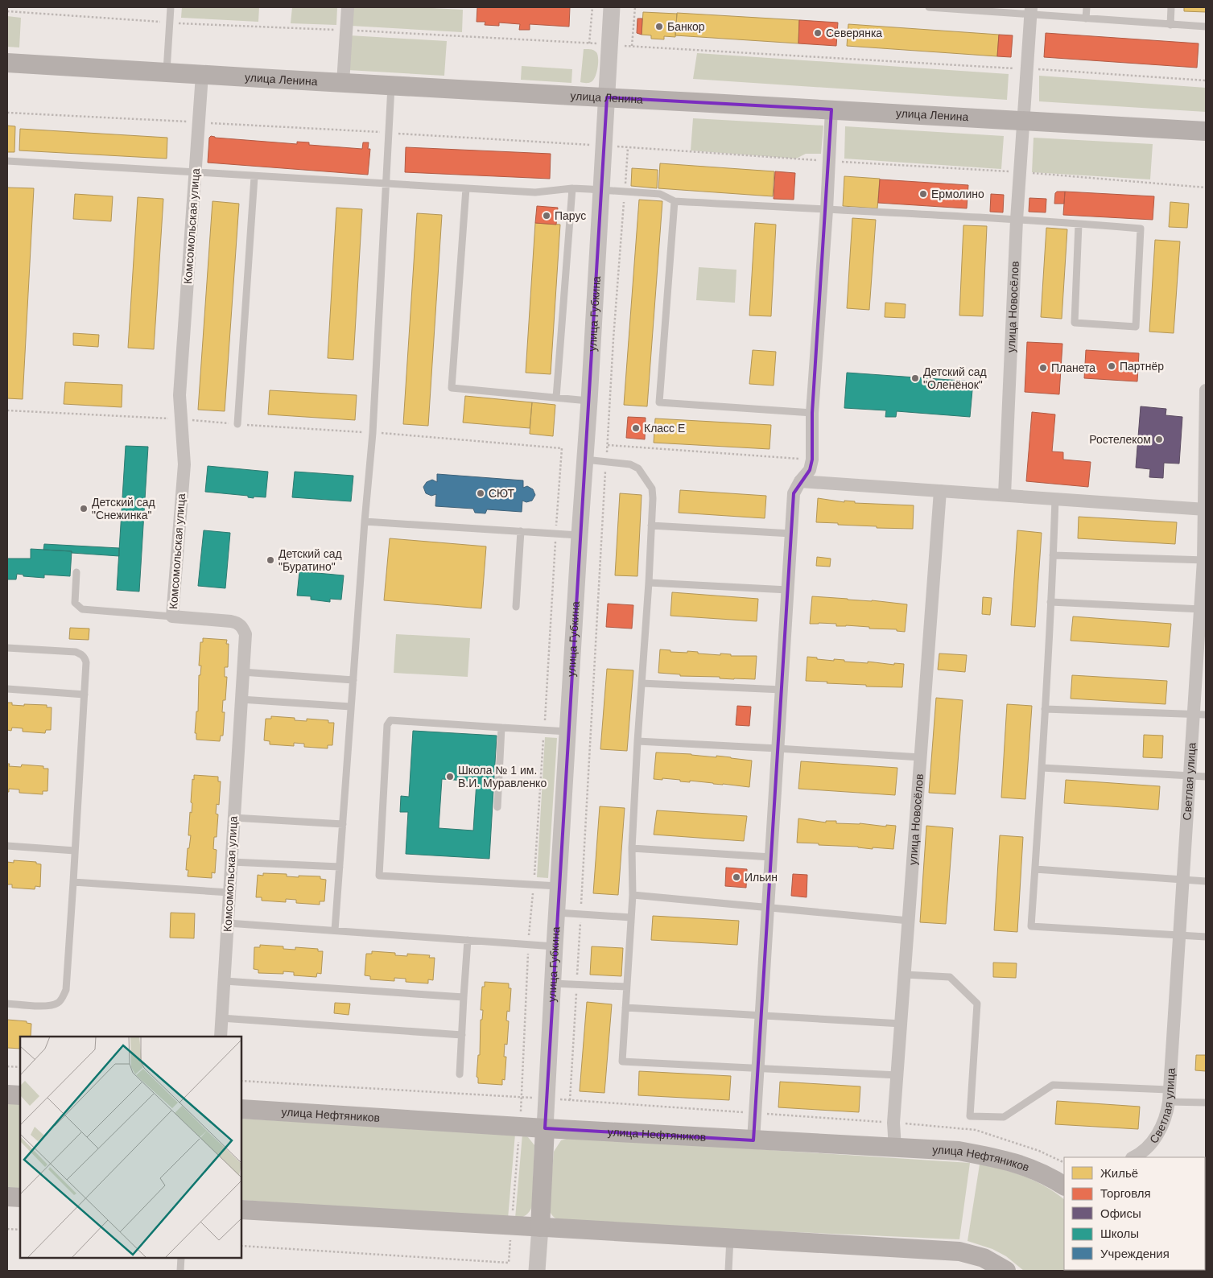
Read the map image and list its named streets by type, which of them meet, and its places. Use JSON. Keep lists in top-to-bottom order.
{
  "streets": {
    "main road": ["улица Ленина", "улица Губкина", "улица Нефтяников"],
    "street": ["Комсомольская улица", "улица Новосёлов", "Светлая улица"]
  },
  "crossings": [
    ["улица Ленина", "Комсомольская улица"],
    ["улица Ленина", "улица Новосёлов"],
    ["улица Ленина", "улица Губкина"],
    ["улица Новосёлов", "улица Нефтяников"],
    ["улица Губкина", "улица Нефтяников"]
  ],
  "places": [
    "Банкор",
    "Северянка",
    "Ермолино",
    "Парус",
    "Партнёр",
    "Планета",
    "Детский сад \"Оленёнок\"",
    "Класс Е",
    "Ростелеком",
    "СЮТ",
    "Детский сад \"Снежинка\"",
    "Детский сад \"Буратино\"",
    "Школа № 1 им. В.И. Муравленко",
    "Ильин"
  ],
  "legend": [
    "Жильё",
    "Торговля",
    "Офисы",
    "Школы",
    "Учреждения"
  ]
}
